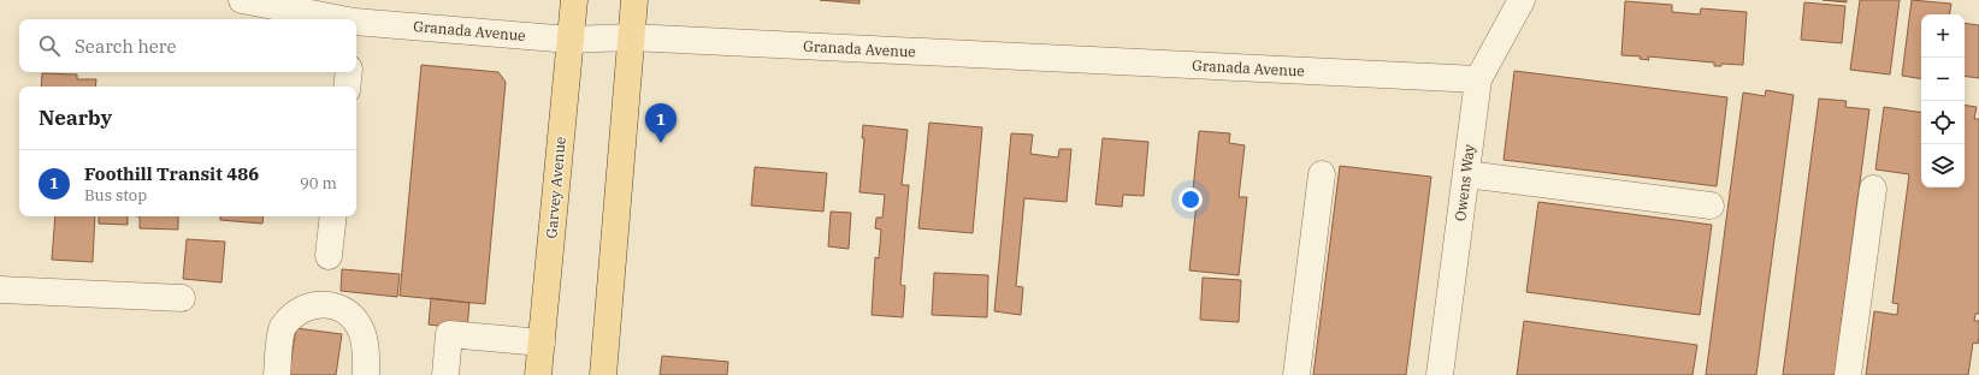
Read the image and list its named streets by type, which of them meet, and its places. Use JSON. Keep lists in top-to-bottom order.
{
  "streets": {
    "main road": ["Garvey Avenue"],
    "street": ["Granada Avenue", "Owens Way"]
  },
  "crossings": [
    ["Granada Avenue", "Owens Way"],
    ["Granada Avenue", "Garvey Avenue"]
  ],
  "page": {
    "map_buttons": ["+", "−"],
    "search": "Search here",
    "heading": "Nearby",
    "pins": "1",
    "list": [
      {
        "mark": "1",
        "name": "Foothill Transit 486",
        "note": "Bus stop",
        "value": "90 m"
      }
    ]
  }
}
